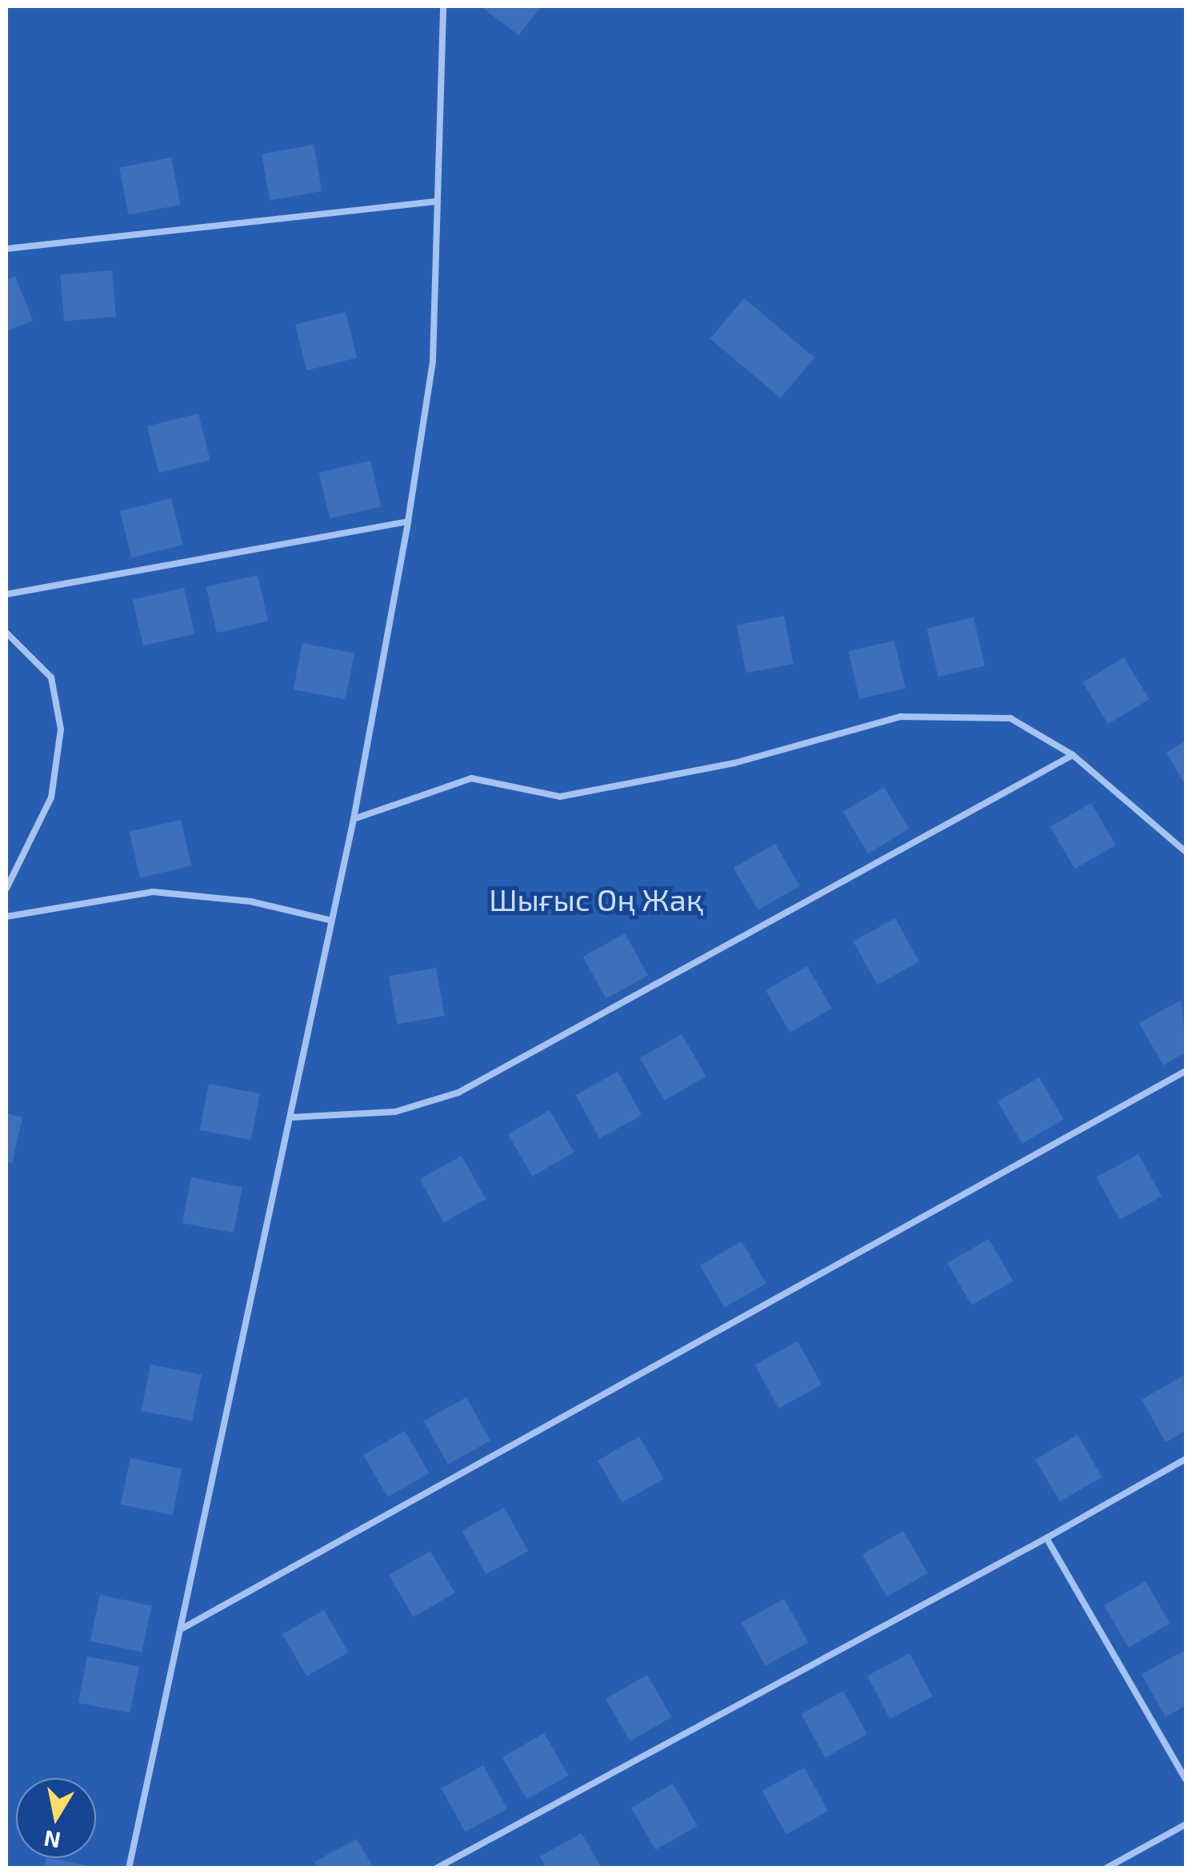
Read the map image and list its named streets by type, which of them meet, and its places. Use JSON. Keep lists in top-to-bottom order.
{
  "parks": ["Шығыс Оң Жақ"],
  "north": "bottom"
}
